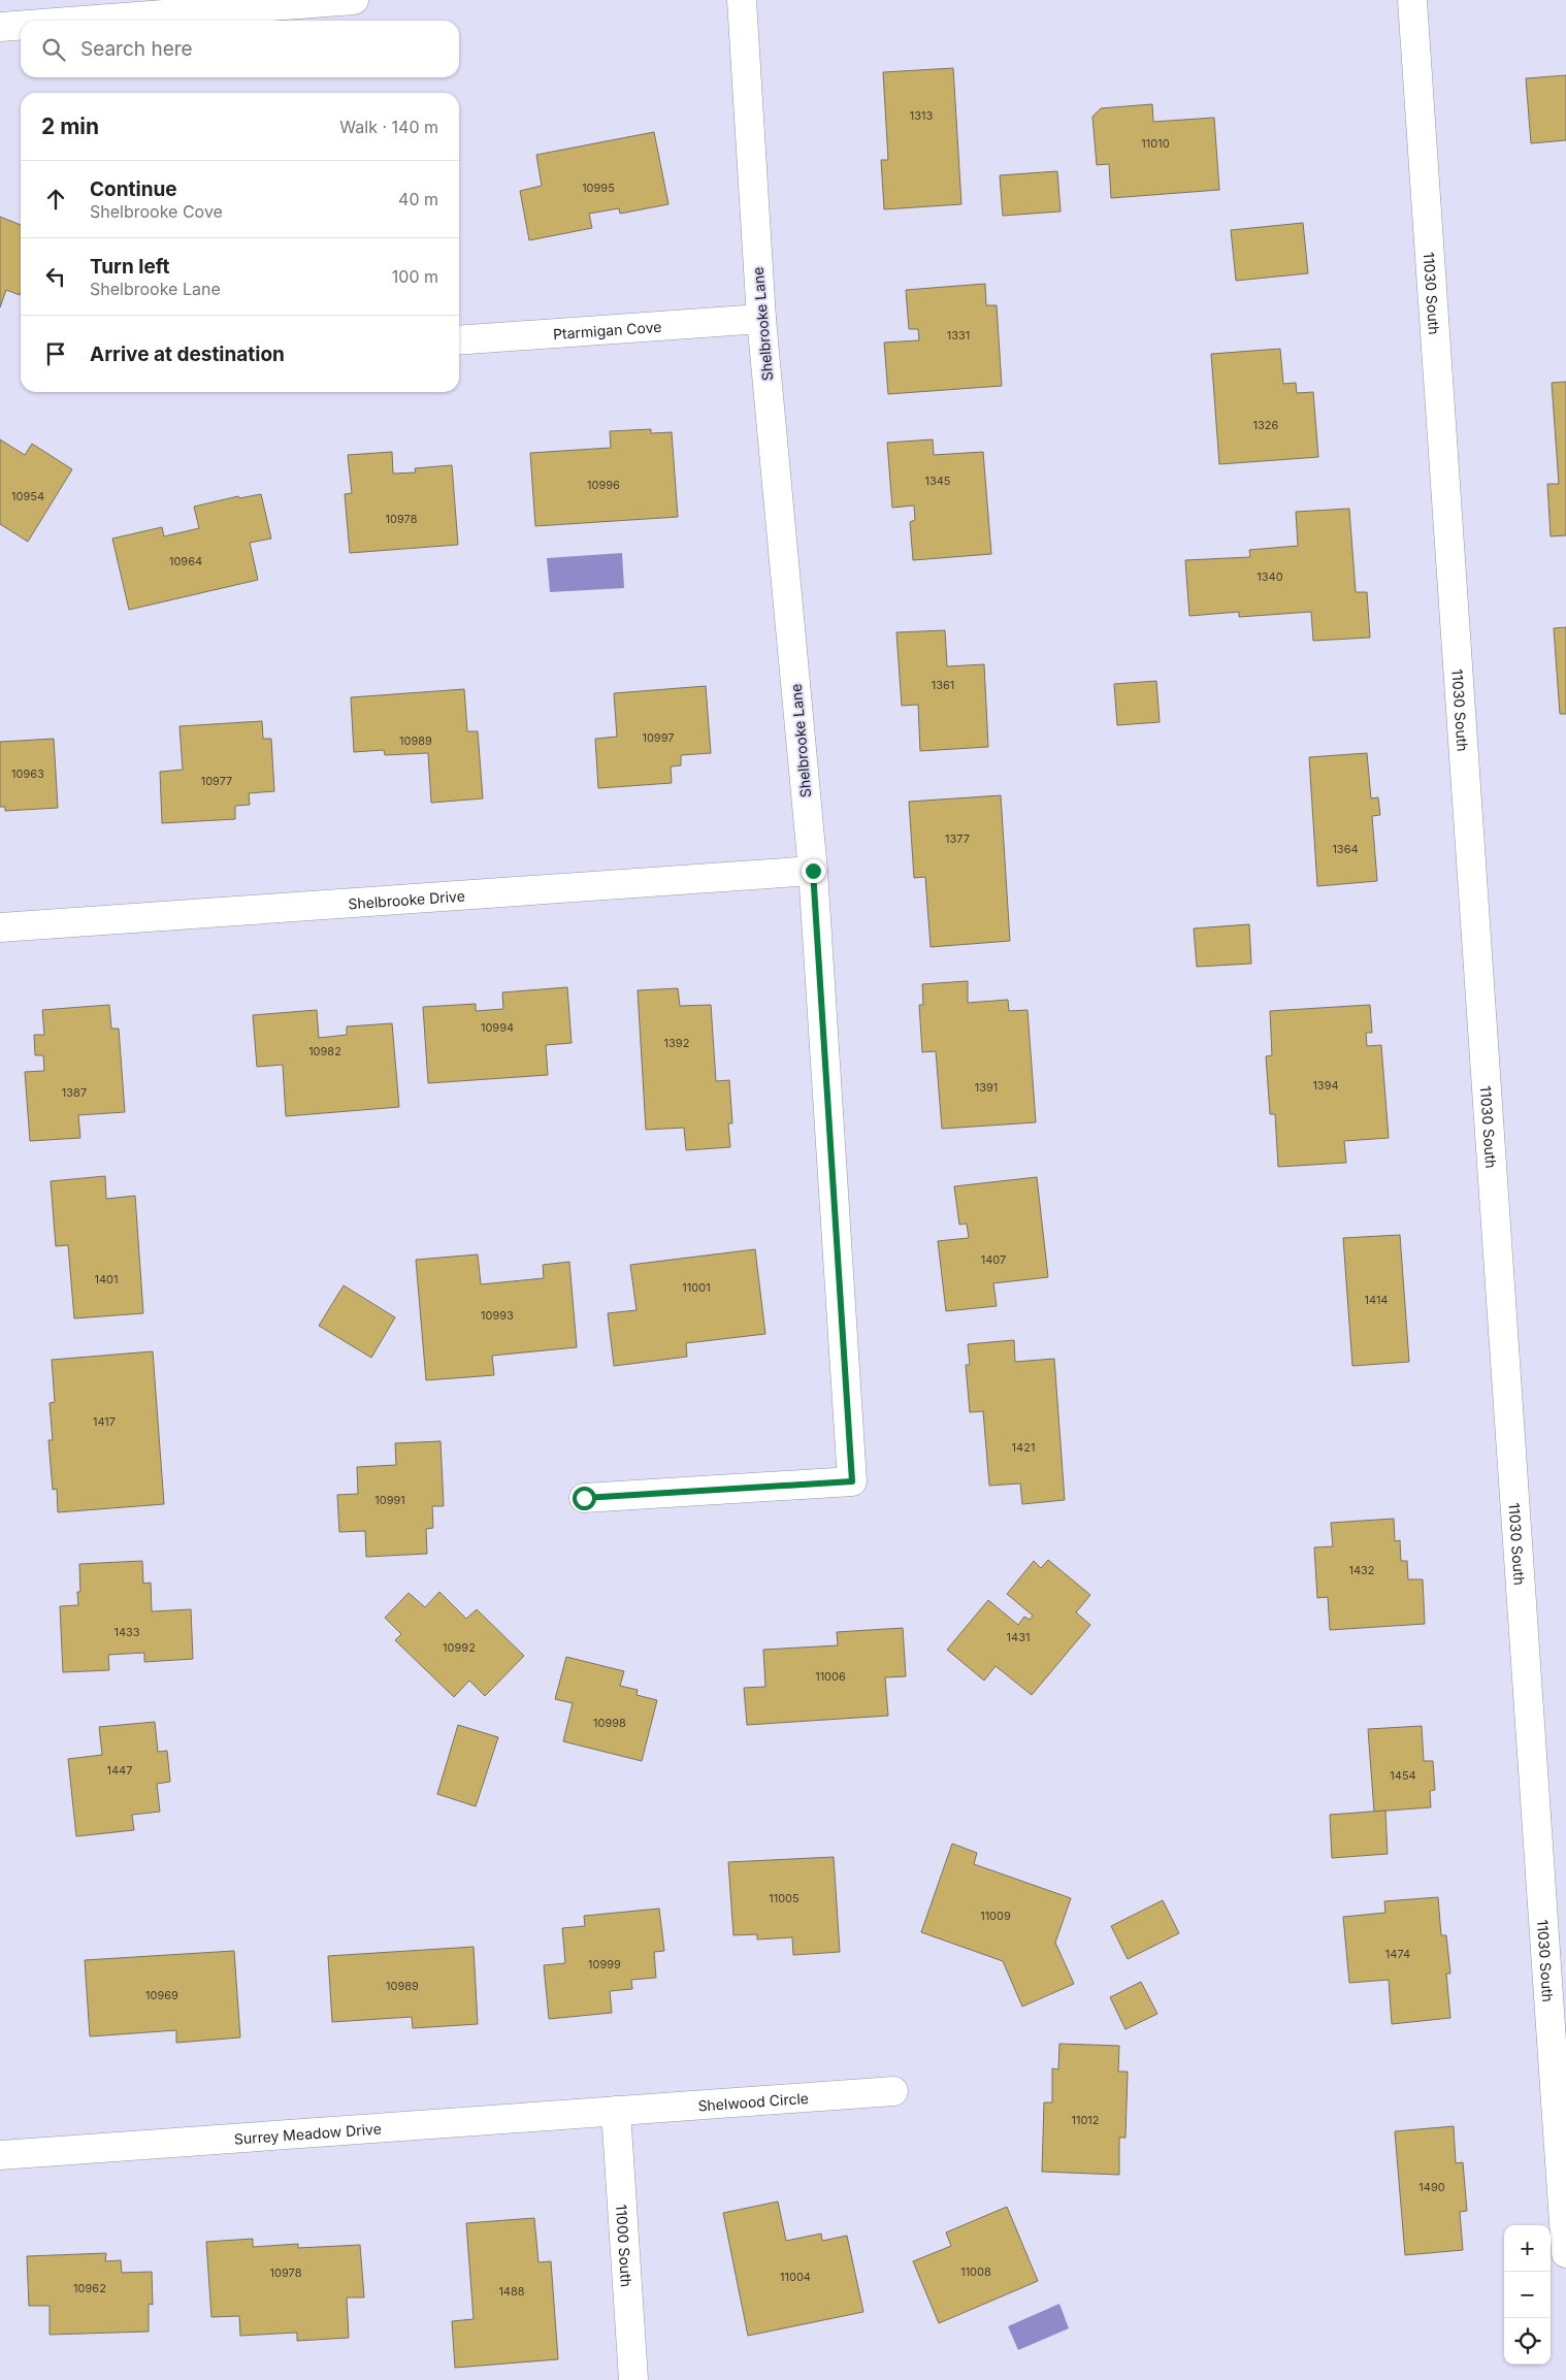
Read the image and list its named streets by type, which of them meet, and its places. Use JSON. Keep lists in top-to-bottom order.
{
  "streets": {
    "street": [
      "11030 South",
      "Shelbrooke Lane",
      "Ptarmigan Cove",
      "Shelbrooke Drive",
      "Shelwood Circle",
      "Surrey Meadow Drive",
      "11000 South"
    ]
  },
  "crossings": [
    ["Shelbrooke Lane", "Ptarmigan Cove"],
    ["Shelbrooke Lane", "Shelbrooke Drive"],
    ["Shelwood Circle", "Surrey Meadow Drive"],
    ["Shelwood Circle", "11000 South"],
    ["Surrey Meadow Drive", "11000 South"]
  ],
  "house_numbers": [
    "1313",
    "11010",
    "10995",
    "1331",
    "1326",
    "1345",
    "10996",
    "10954",
    "10978",
    "10964",
    "1340",
    "1361",
    "10997",
    "10989",
    "10963",
    "10977",
    "1377",
    "1364",
    "10994",
    "1392",
    "10982",
    "1394",
    "1391",
    "1387",
    "1407",
    "1401",
    "11001",
    "1414",
    "10993",
    "1417",
    "1421",
    "10991",
    "1432",
    "1433",
    "1431",
    "10992",
    "11006",
    "10998",
    "1447",
    "1454",
    "11005",
    "11009",
    "1474",
    "10999",
    "10989",
    "10969",
    "11012",
    "1490",
    "11008",
    "10978",
    "11004",
    "10962",
    "1488"
  ],
  "page": {
    "search": "Search here",
    "heading": ["2 min", "Walk · 140 m"],
    "list": [
      ["Continue", "Shelbrooke Cove", "40 m"],
      ["Turn left", "Shelbrooke Lane", "100 m"],
      "Arrive at destination"
    ],
    "map_buttons": ["+", "−"]
  }
}
